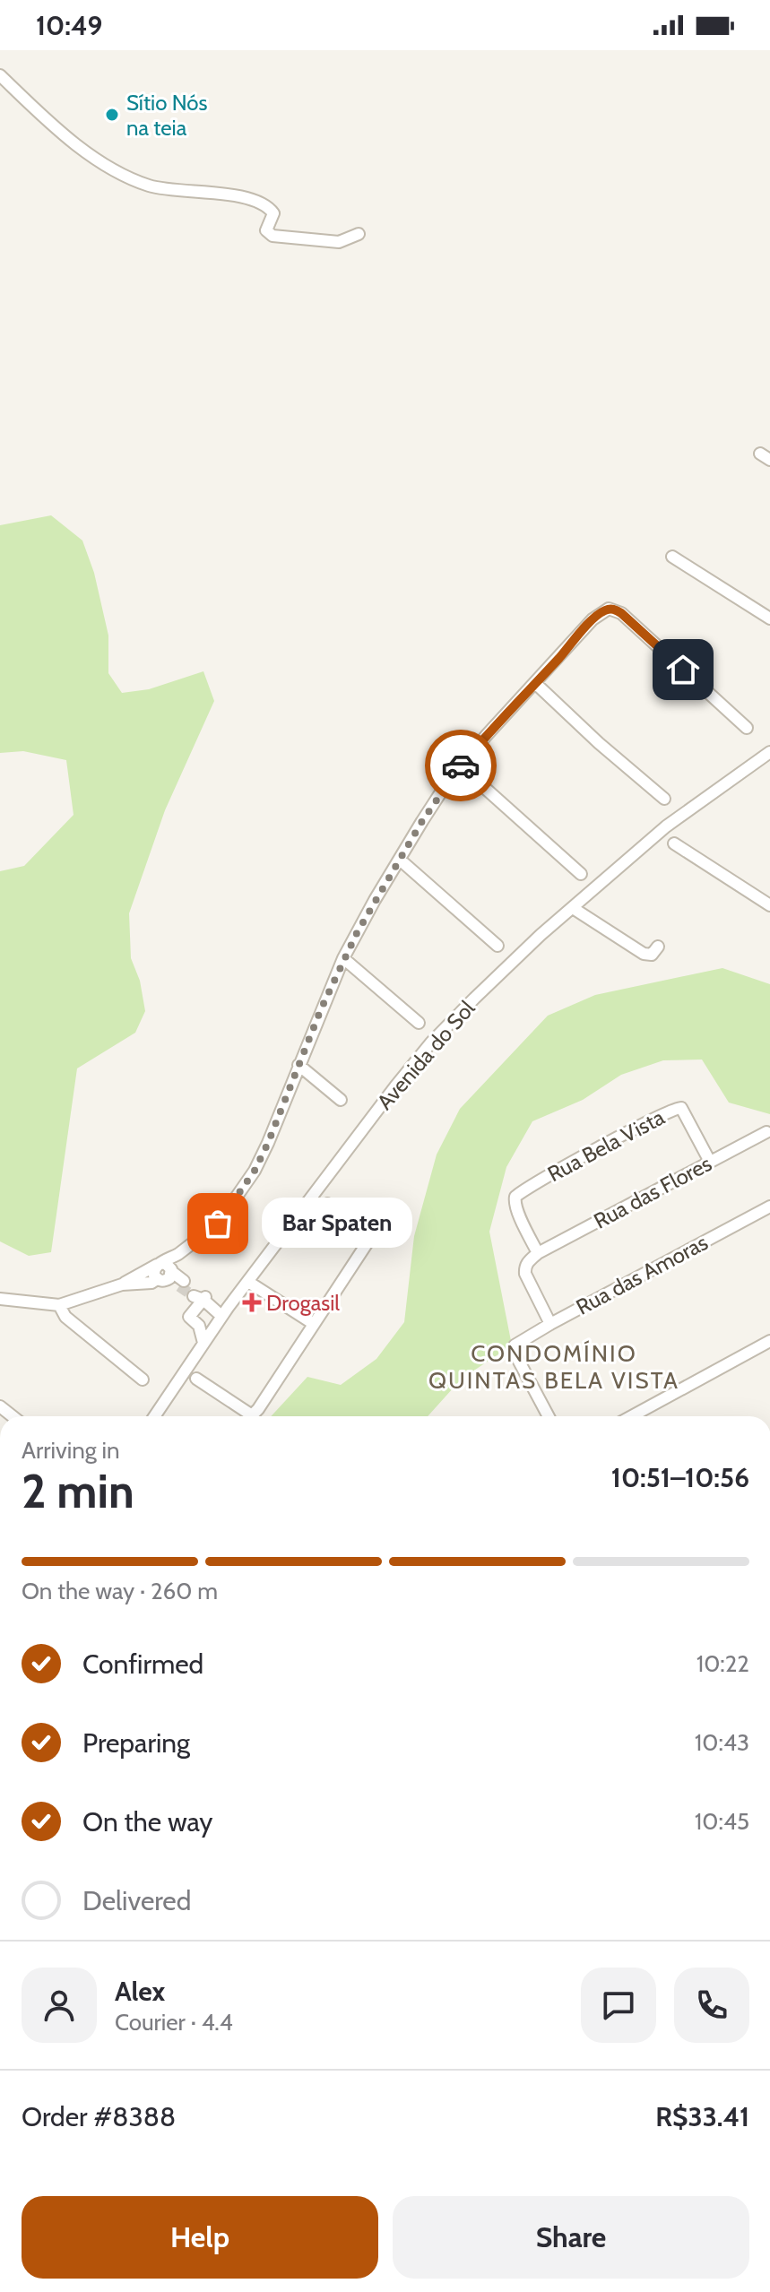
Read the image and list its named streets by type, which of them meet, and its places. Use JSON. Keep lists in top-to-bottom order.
{
  "streets": {
    "street": [
      "Avenida do Sol",
      "Rua Bela Vista",
      "Rua das Flores",
      "Rua das Amoras"
    ]
  },
  "crossings": [
    ["Rua Bela Vista", "Rua das Flores"]
  ],
  "districts": ["CONDOMÍNIO QUINTAS BELA VISTA"],
  "places": {
    "other": ["Sítio Nós na teia", "Bar Spaten"],
    "health": ["Drogasil"]
  },
  "page": {
    "status": "10:49",
    "bubble": "Bar Spaten",
    "heading": ["2 min", "Arriving in", "10:51–10:56"],
    "panel": [
      "Alex",
      "Courier · 4.4",
      "Order #8388",
      "R$33.41"
    ],
    "bar": "On the way · 260 m",
    "list": [
      ["Confirmed", "10:22"],
      ["Preparing", "10:43"],
      ["On the way", "10:45"],
      "Delivered"
    ],
    "buttons": ["Help", "Share"]
  }
}
